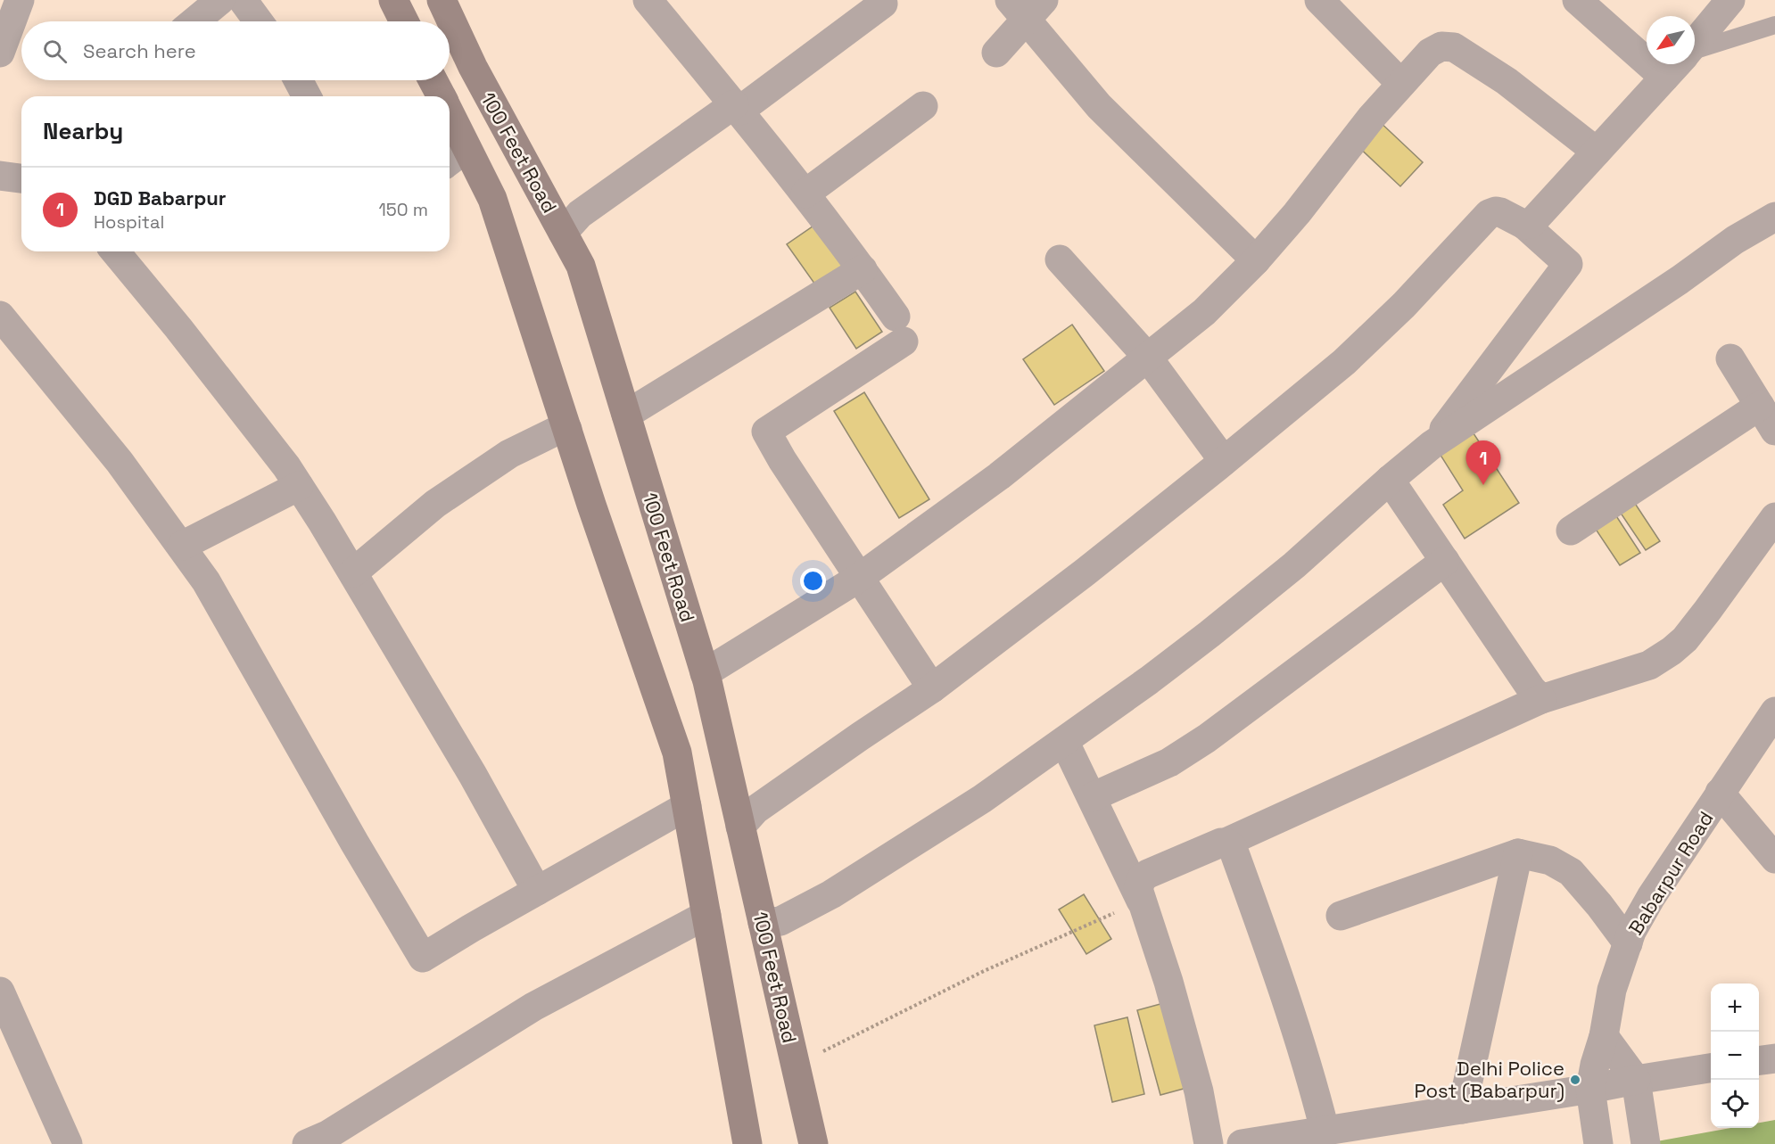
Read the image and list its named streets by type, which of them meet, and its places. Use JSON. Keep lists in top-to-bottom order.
{
  "streets": {
    "main road": ["100 Feet Road"],
    "street": ["Babarpur Road"]
  },
  "places": ["Delhi Police Post (Babarpur)"],
  "north": "bottom left",
  "page": {
    "search": "Search here",
    "heading": "Nearby",
    "list": [
      {
        "mark": "1",
        "name": "DGD Babarpur",
        "note": "Hospital",
        "value": "150 m"
      }
    ],
    "pins": "1",
    "map_buttons": ["+", "−"]
  }
}
